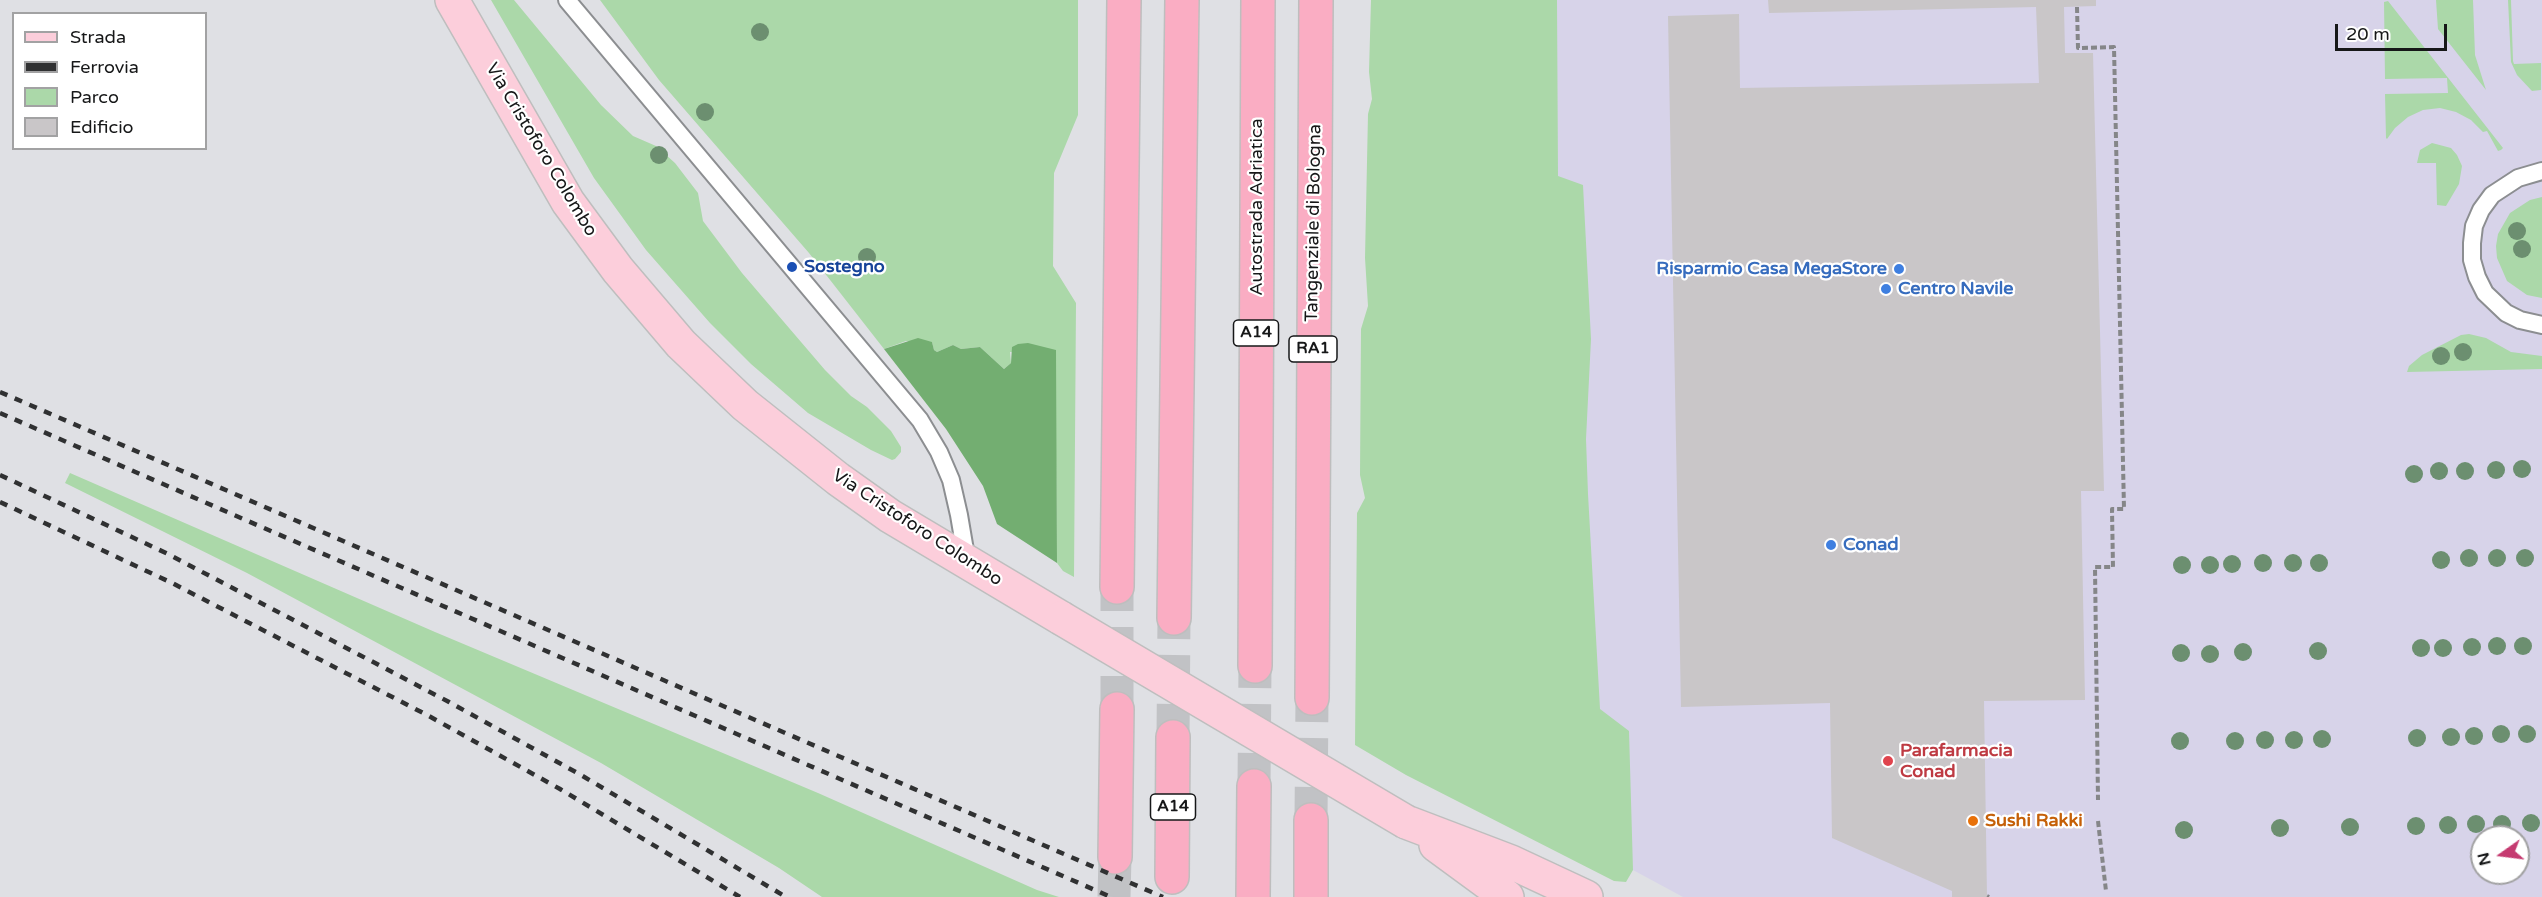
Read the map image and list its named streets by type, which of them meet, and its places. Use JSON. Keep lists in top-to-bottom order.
{
  "streets": {
    "highway": [
      "Autostrada Adriatica",
      "Tangenziale di Bologna",
      "A14",
      "RA1"
    ],
    "main road": ["Via Cristoforo Colombo"]
  },
  "places": [
    "Sostegno",
    "Risparmio Casa MegaStore",
    "Centro Navile",
    "Conad",
    "Parafarmacia Conad",
    "Sushi Rakki"
  ],
  "legend": [
    "Strada",
    "Ferrovia",
    "Parco",
    "Edificio"
  ],
  "scale_bar": "20 m",
  "north": "left"
}
